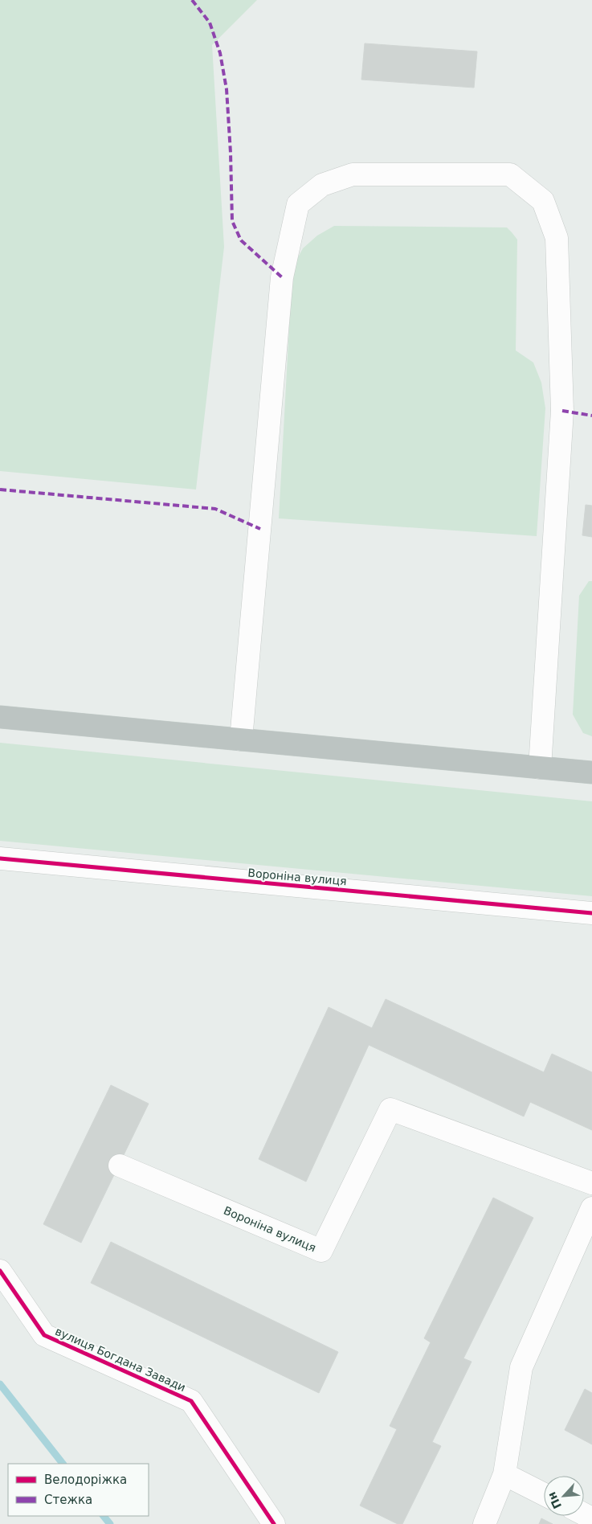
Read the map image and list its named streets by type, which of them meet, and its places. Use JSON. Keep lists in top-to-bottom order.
{
  "streets": {
    "street": ["Вороніна вулиця", "вулиця Богдана Завади"]
  },
  "legend": ["Велодоріжка", "Стежка"],
  "north": "bottom left"
}
